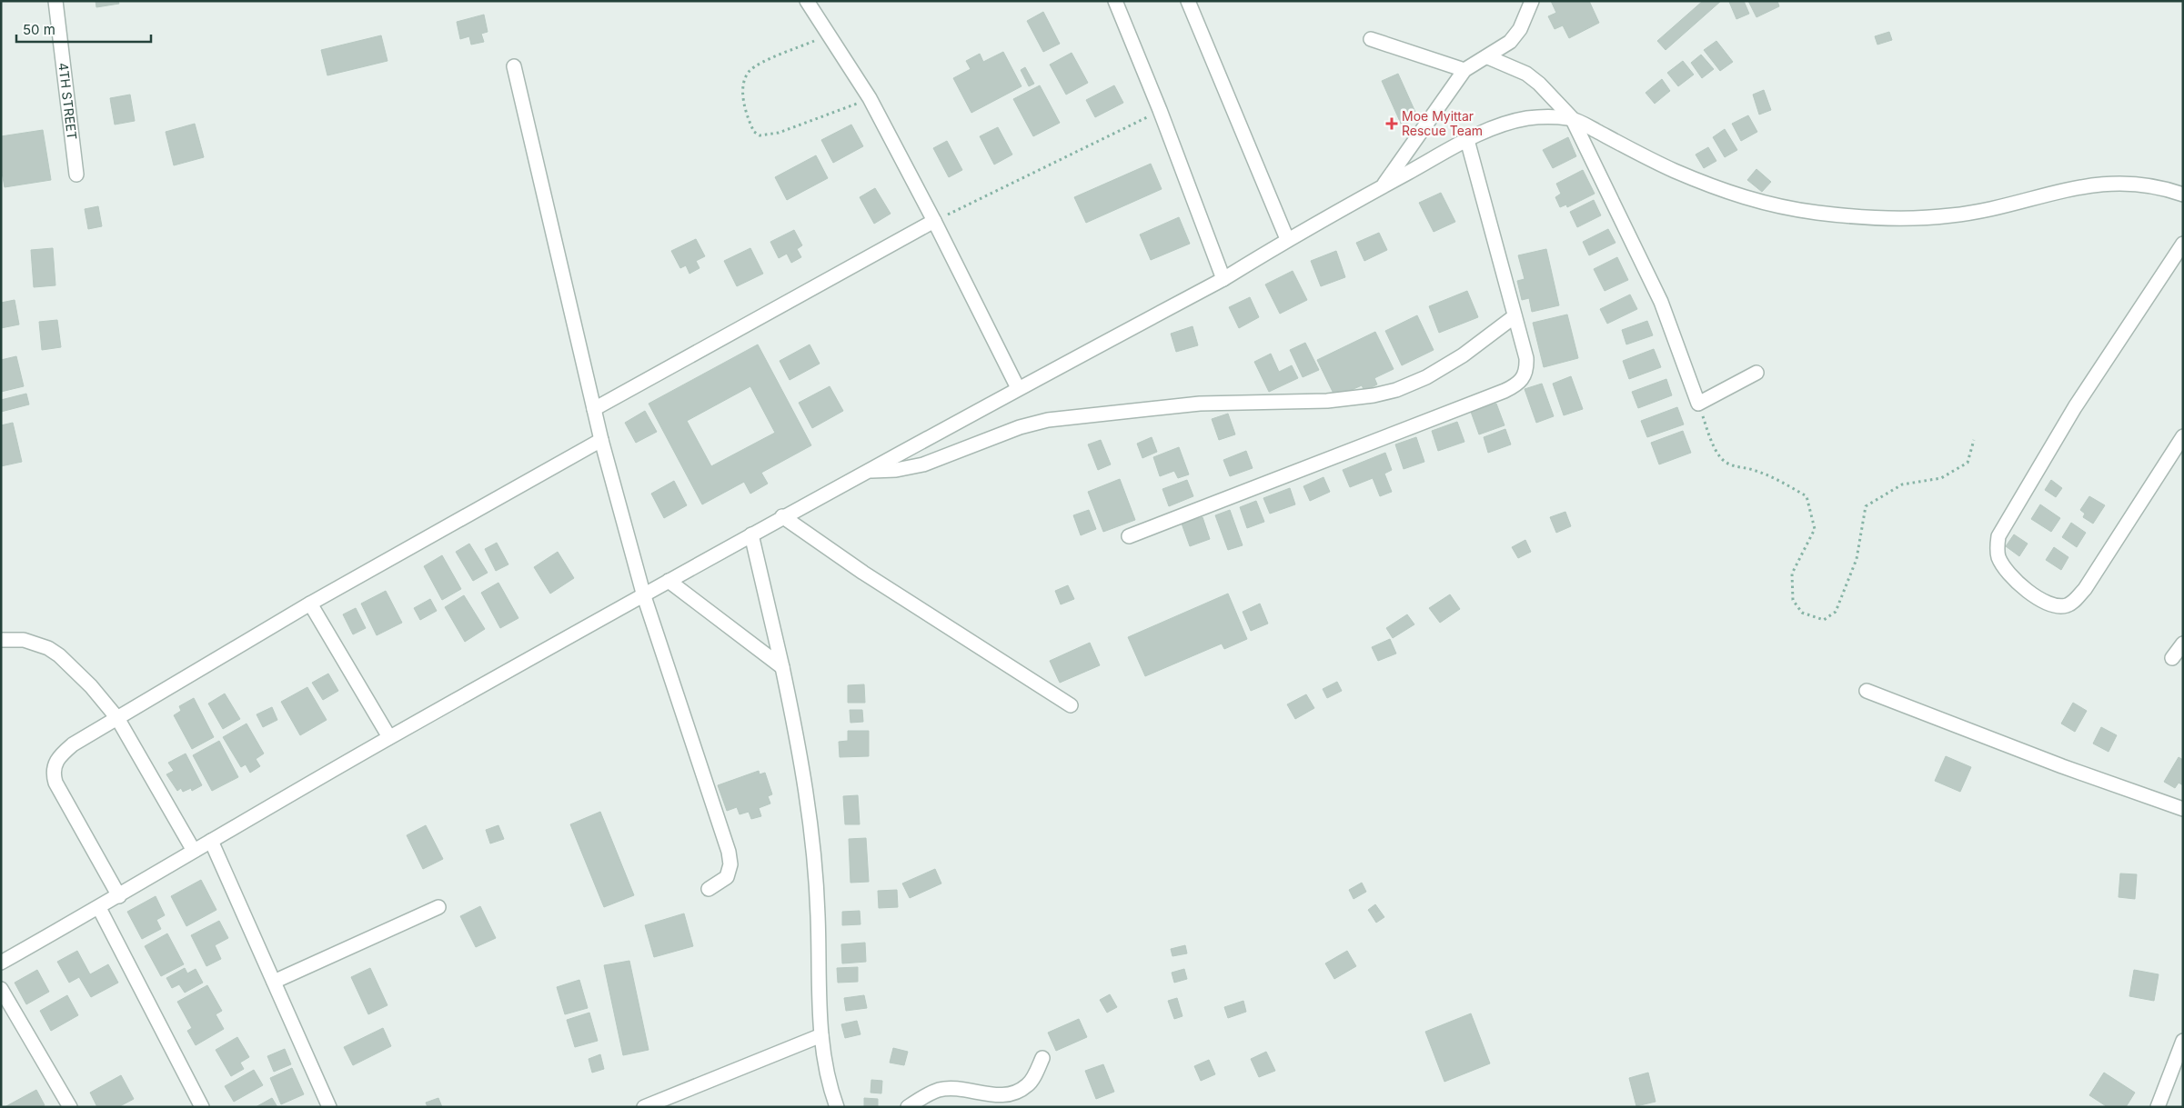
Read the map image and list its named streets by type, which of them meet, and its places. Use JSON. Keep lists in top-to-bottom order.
{
  "streets": {
    "street": ["4TH STREET"]
  },
  "places": {
    "health": ["Moe Myittar Rescue Team"]
  },
  "scale_bar": "50 m"
}
